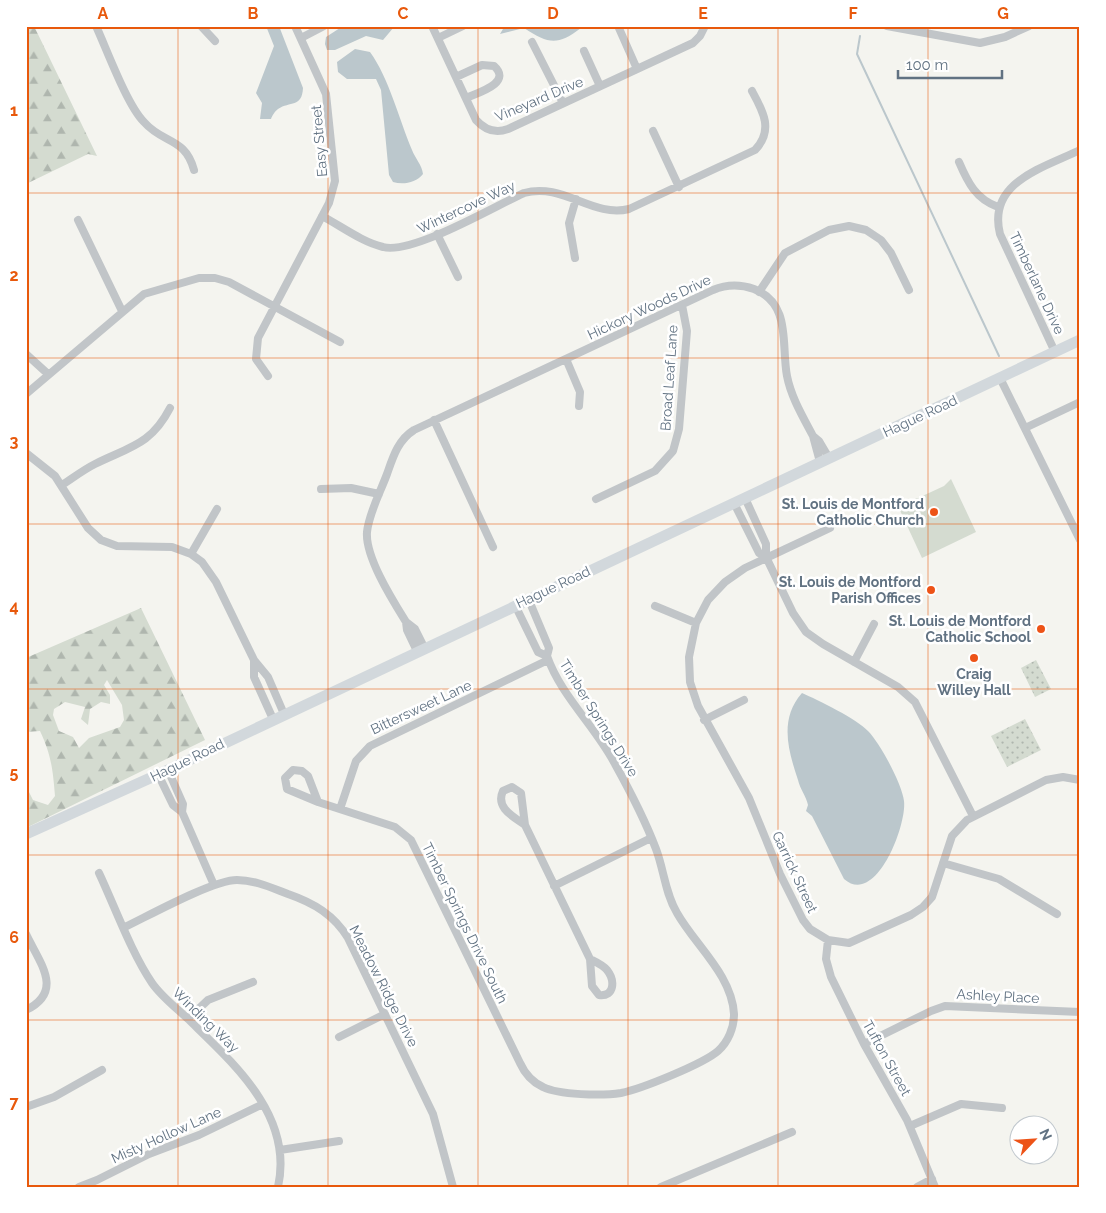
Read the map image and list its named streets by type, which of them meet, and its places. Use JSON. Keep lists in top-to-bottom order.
{
  "streets": {
    "street": [
      "Vineyard Drive",
      "Easy Street",
      "Wintercove Way",
      "Timberlane Drive",
      "Hickory Woods Drive",
      "Broad Leaf Lane",
      "Hague Road",
      "Bittersweet Lane",
      "Timber Springs Drive",
      "Garrick Street",
      "Timber Springs Drive South",
      "Meadow Ridge Drive",
      "Ashley Place",
      "Winding Way",
      "Tufton Street",
      "Misty Hollow Lane"
    ]
  },
  "crossings": [
    ["Easy Street", "Wintercove Way"],
    ["Timberlane Drive", "Hague Road"],
    ["Hickory Woods Drive", "Broad Leaf Lane"],
    ["Hickory Woods Drive", "Hague Road"],
    ["Hague Road", "Timber Springs Drive"],
    ["Bittersweet Lane", "Timber Springs Drive"],
    ["Bittersweet Lane", "Timber Springs Drive South"],
    ["Timber Springs Drive", "Timber Springs Drive South"],
    ["Garrick Street", "Tufton Street"],
    ["Meadow Ridge Drive", "Winding Way"],
    ["Ashley Place", "Tufton Street"],
    ["Winding Way", "Misty Hollow Lane"]
  ],
  "places": [
    "St. Louis de Montford Catholic Church",
    "St. Louis de Montford Parish Offices",
    "St. Louis de Montford Catholic School",
    "Craig Willey Hall"
  ],
  "scale_bar": "100 m",
  "north": "top right",
  "grid": {
    "columns": [
      "A",
      "B",
      "C",
      "D",
      "E",
      "F",
      "G"
    ],
    "rows": [
      "1",
      "2",
      "3",
      "4",
      "5",
      "6",
      "7"
    ]
  }
}
